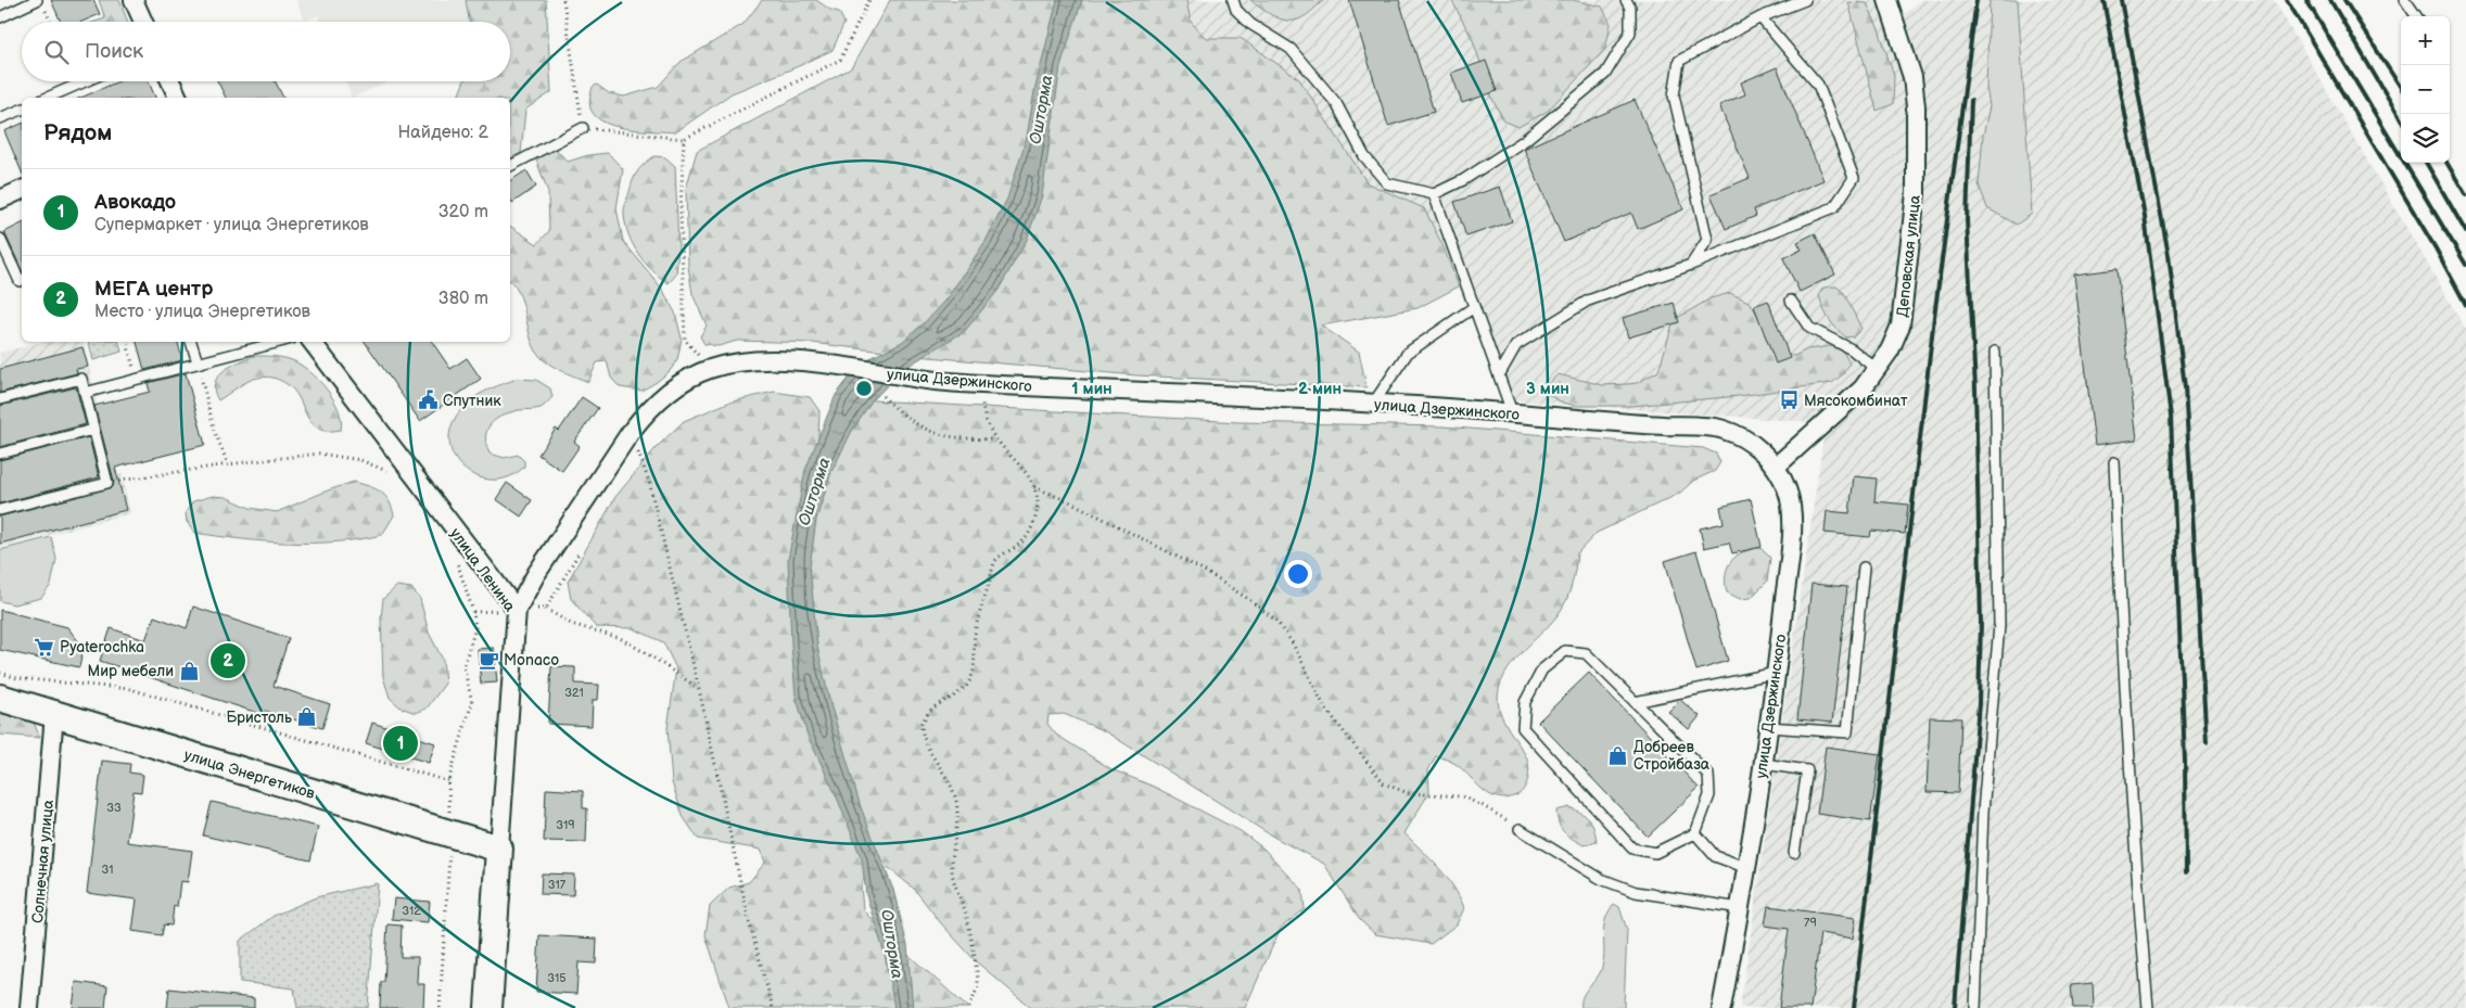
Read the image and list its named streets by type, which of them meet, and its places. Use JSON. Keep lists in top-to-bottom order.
{
  "streets": {
    "street": [
      "Деповская улица",
      "улица Дзержинского",
      "улица Ленина",
      "улица Энергетиков",
      "Солнечная улица"
    ]
  },
  "crossings": [
    ["Деповская улица", "улица Дзержинского"],
    ["улица Дзержинского", "улица Ленина"],
    ["улица Ленина", "улица Энергетиков"],
    ["улица Энергетиков", "Солнечная улица"]
  ],
  "water": ["Ошторма"],
  "places": {
    "public building": ["Спутник"],
    "bus stop": ["Мясокомбинат"],
    "supermarket": ["Pyaterochka"],
    "cafe": ["Monaco"],
    "shop": ["Мир мебели", "Бристоль", "Добреев Стройбаза"]
  },
  "house_numbers": [
    "321",
    "33",
    "319",
    "31",
    "317",
    "312",
    "79",
    "315"
  ],
  "page": {
    "map_buttons": ["+", "−"],
    "search": "Поиск",
    "heading": ["Рядом", "Найдено: 2"],
    "list": [
      {
        "mark": "1",
        "name": "Авокадо",
        "note": "Супермаркет · улица Энергетиков",
        "value": "320 m"
      },
      {
        "mark": "2",
        "name": "МЕГА центр",
        "note": "Место · улица Энергетиков",
        "value": "380 m"
      }
    ],
    "pins": ["2", "1"]
  },
  "rings": ["1 мин", "2 мин", "3 мин"]
}
